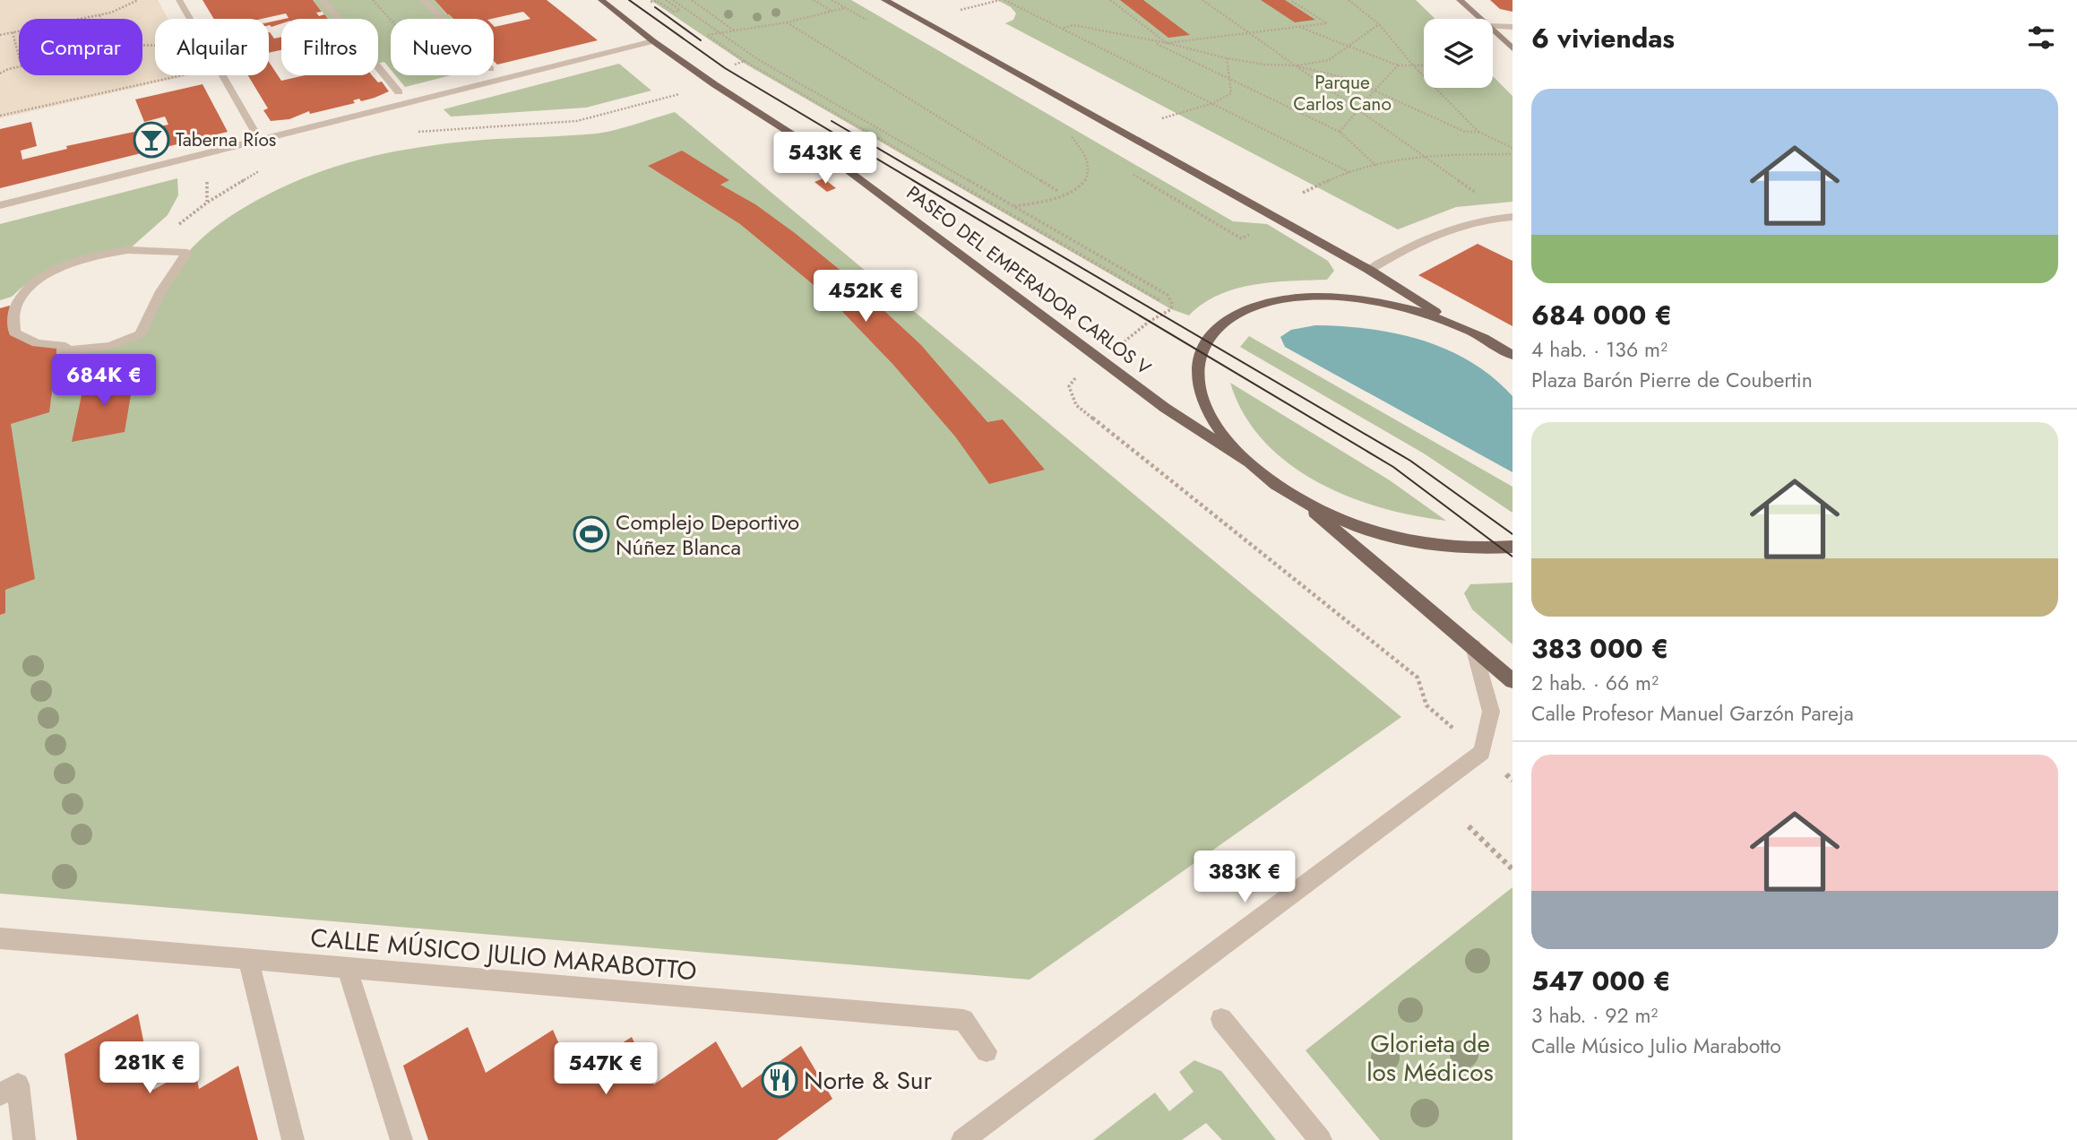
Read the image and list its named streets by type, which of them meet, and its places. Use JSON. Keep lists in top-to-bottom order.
{
  "streets": {
    "main road": ["PASEO DEL EMPERADOR CARLOS V"],
    "street": ["CALLE MÚSICO JULIO MARABOTTO"]
  },
  "parks": ["Parque Carlos Cano", "Glorieta de los Médicos"],
  "places": {
    "bar": ["Taberna Ríos"],
    "sports": ["Complejo Deportivo Núñez Blanca"],
    "restaurant": ["Norte & Sur"]
  },
  "page": {
    "heading": "6 viviendas",
    "chip": [
      "Comprar",
      "Alquilar",
      "Filtros",
      "Nuevo"
    ],
    "list": [
      {
        "name": "684 000 €",
        "note": "4 hab. · 136 m² · Plaza Barón Pierre de Coubertin"
      },
      {
        "name": "383 000 €",
        "note": "2 hab. · 66 m² · Calle Profesor Manuel Garzón Pareja"
      },
      {
        "name": "547 000 €",
        "note": "3 hab. · 92 m² · Calle Músico Julio Marabotto"
      }
    ],
    "price": [
      "543K €",
      "452K €",
      "684K €",
      "383K €",
      "281K €",
      "547K €"
    ]
  }
}
